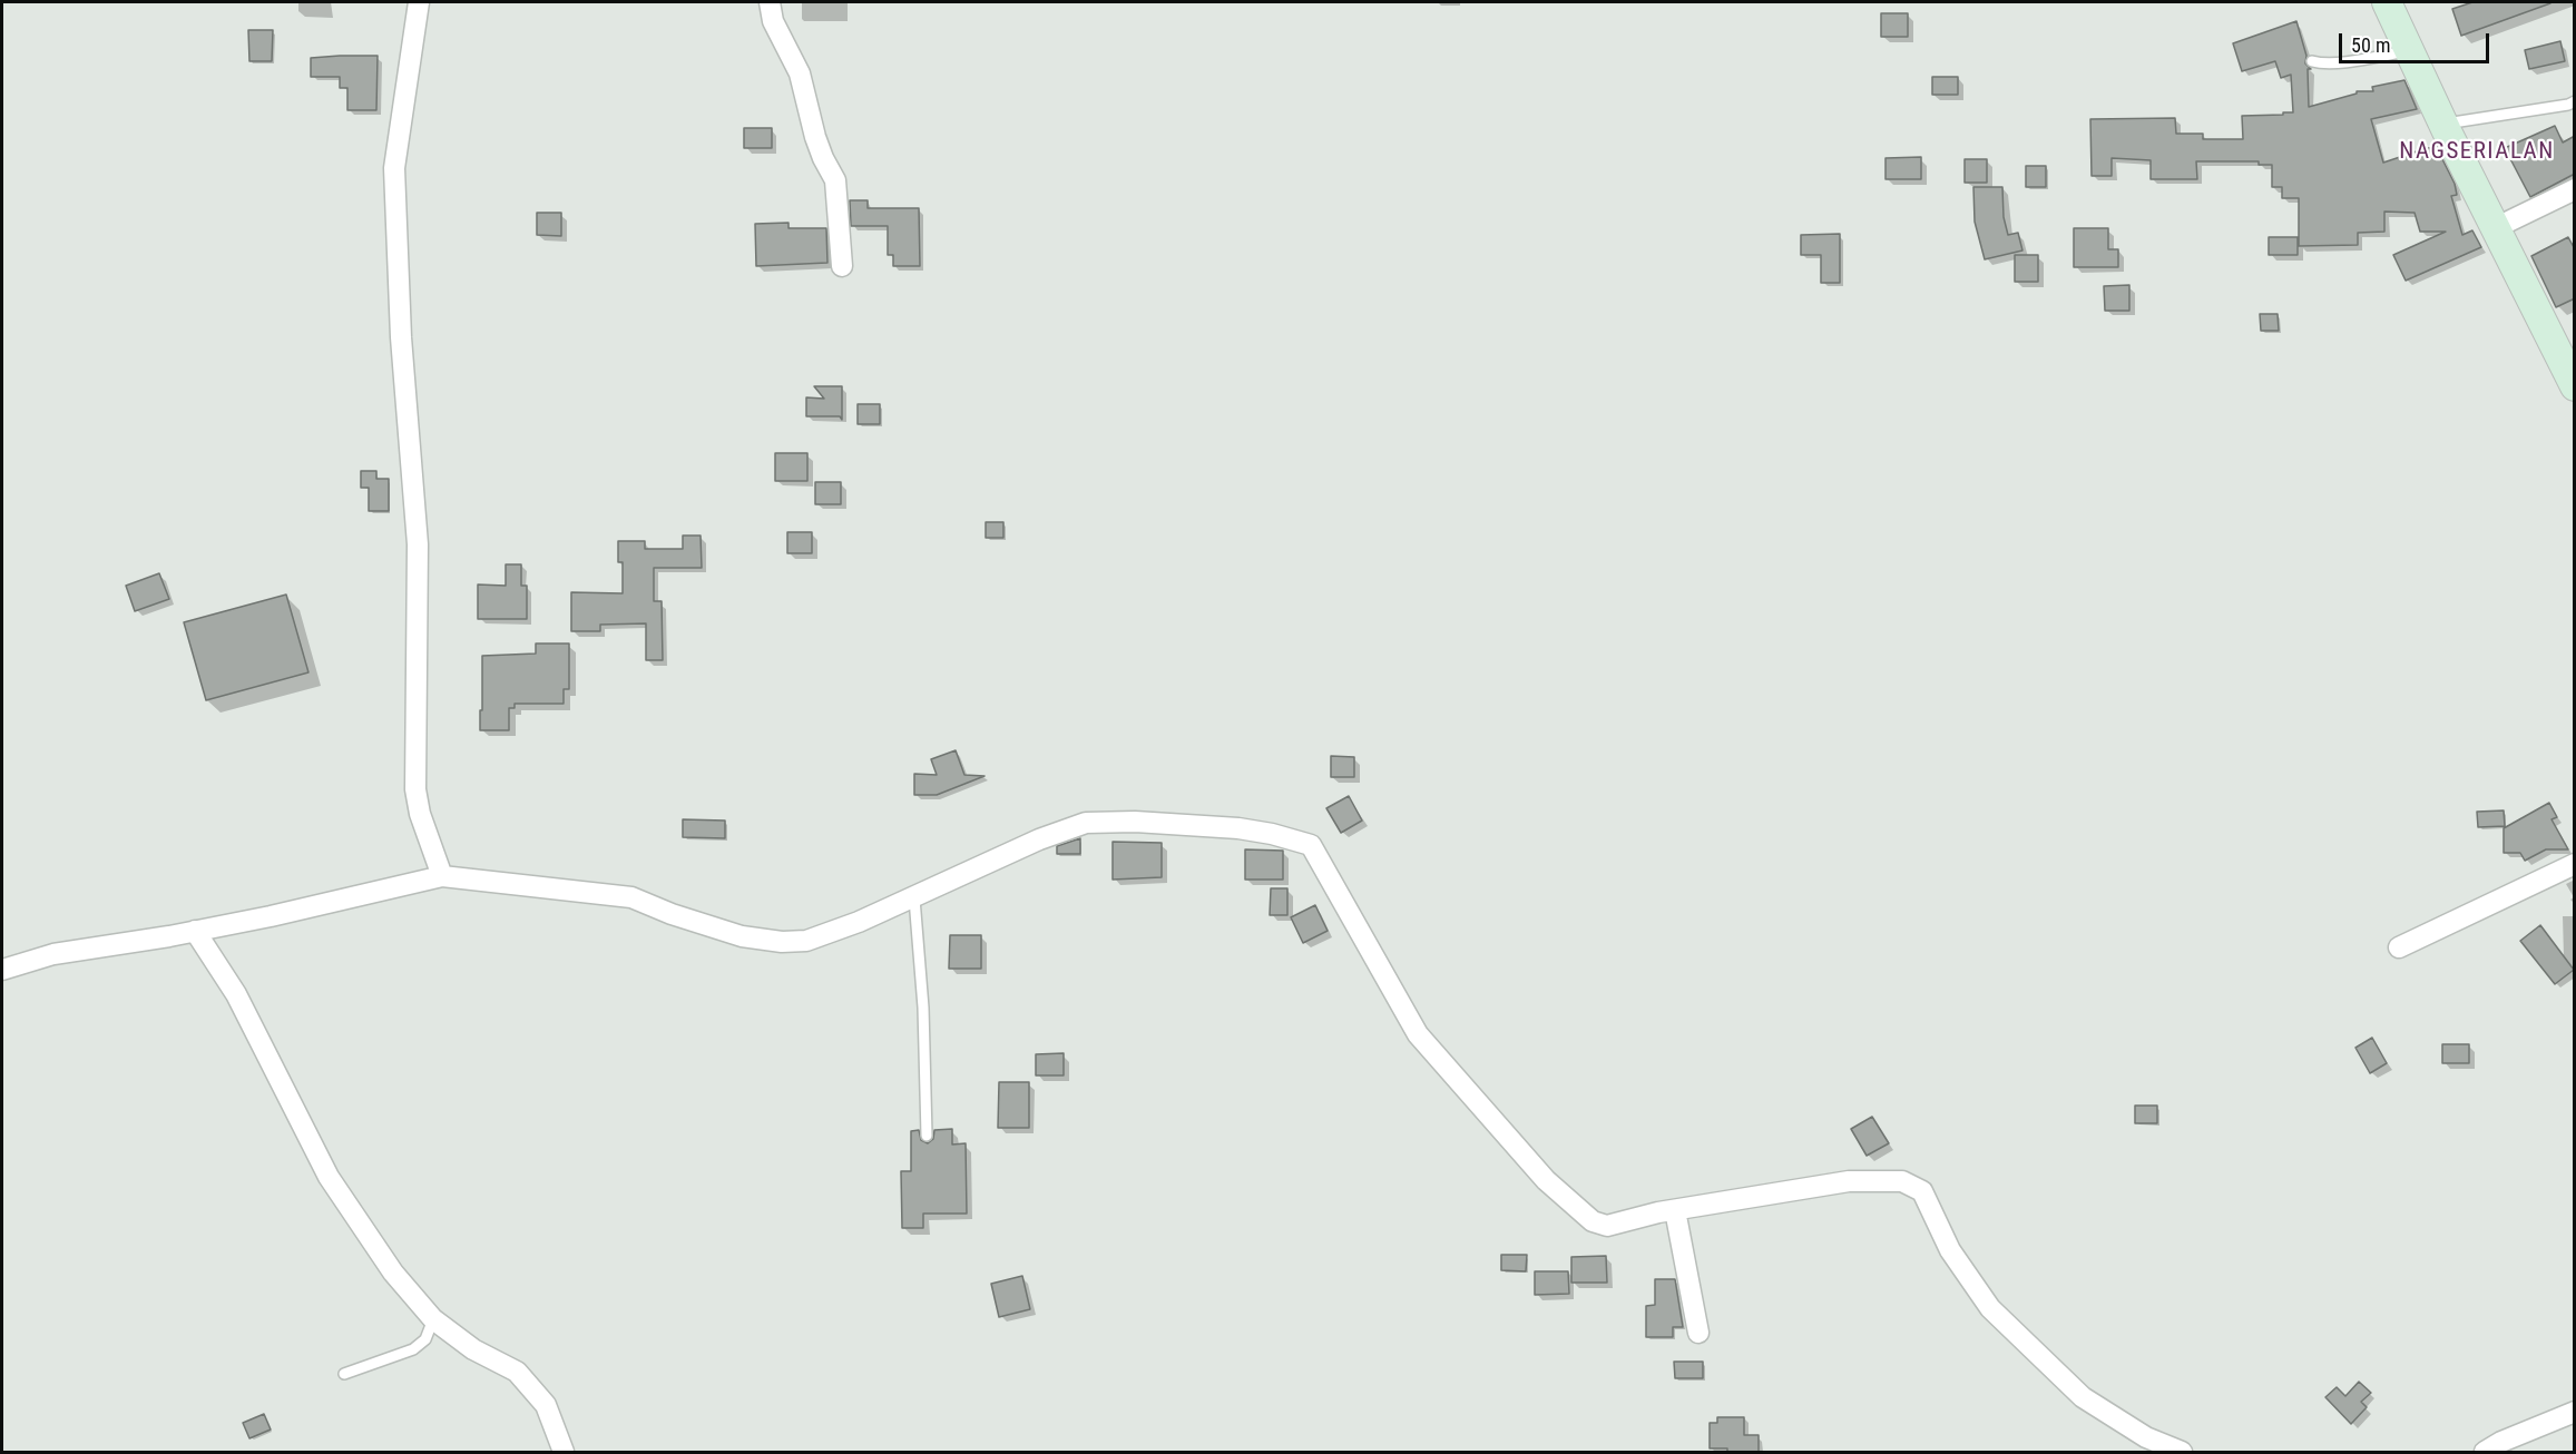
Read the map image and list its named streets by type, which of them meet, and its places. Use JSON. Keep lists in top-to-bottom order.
{
  "districts": ["NAGSERIALAN"],
  "scale_bar": "50 m"
}
